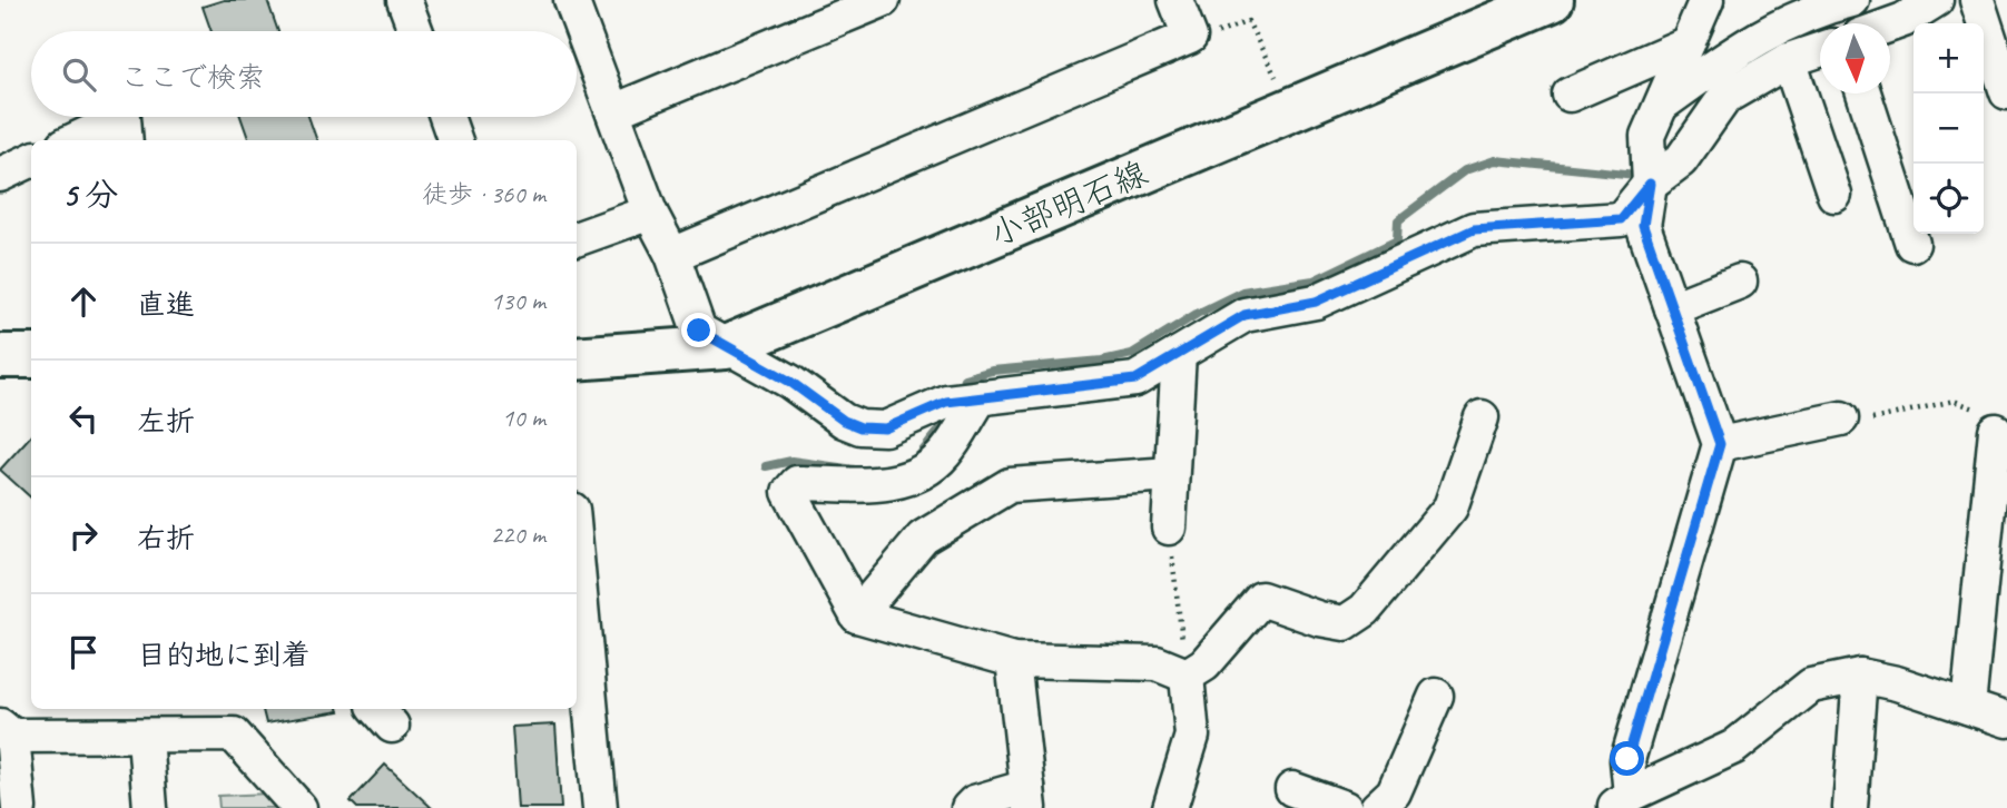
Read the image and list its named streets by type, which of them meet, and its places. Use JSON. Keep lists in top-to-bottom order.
{
  "streets": {
    "main road": ["小部明石線"]
  },
  "north": "bottom",
  "page": {
    "map_buttons": ["+", "−"],
    "search": "ここで検索",
    "heading": ["5 分", "徒歩 · 360 m"],
    "list": [
      ["直進", "130 m"],
      ["左折", "10 m"],
      ["右折", "220 m"],
      "目的地に到着"
    ]
  }
}
